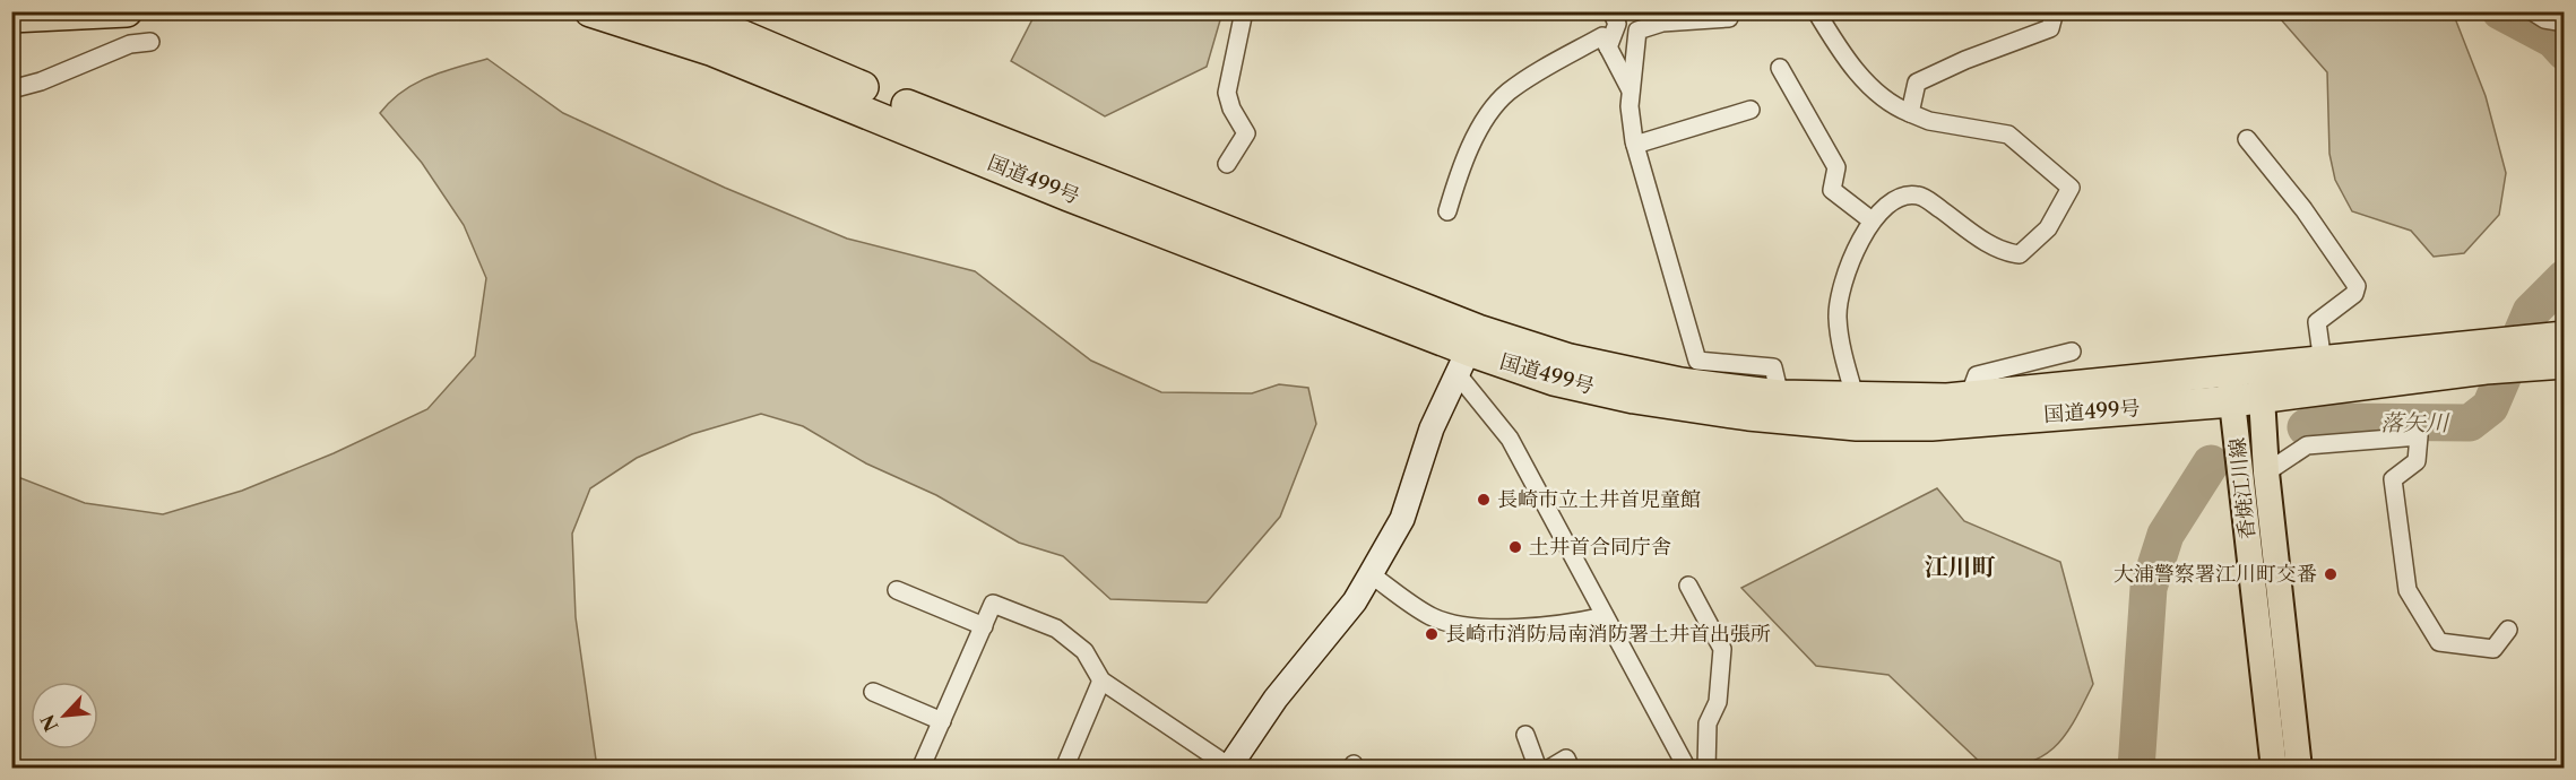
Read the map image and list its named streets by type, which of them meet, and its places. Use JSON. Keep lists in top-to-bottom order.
{
  "streets": {
    "highway": ["国道499号"],
    "main road": ["香焼江川線"]
  },
  "crossings": [
    ["国道499号", "香焼江川線"]
  ],
  "districts": ["江川町"],
  "water": ["落矢川"],
  "places": [
    "長崎市立土井首児童館",
    "土井首合同庁舎",
    "大浦警察署江川町交番",
    "長崎市消防局南消防署土井首出張所"
  ],
  "north": "bottom left"
}
